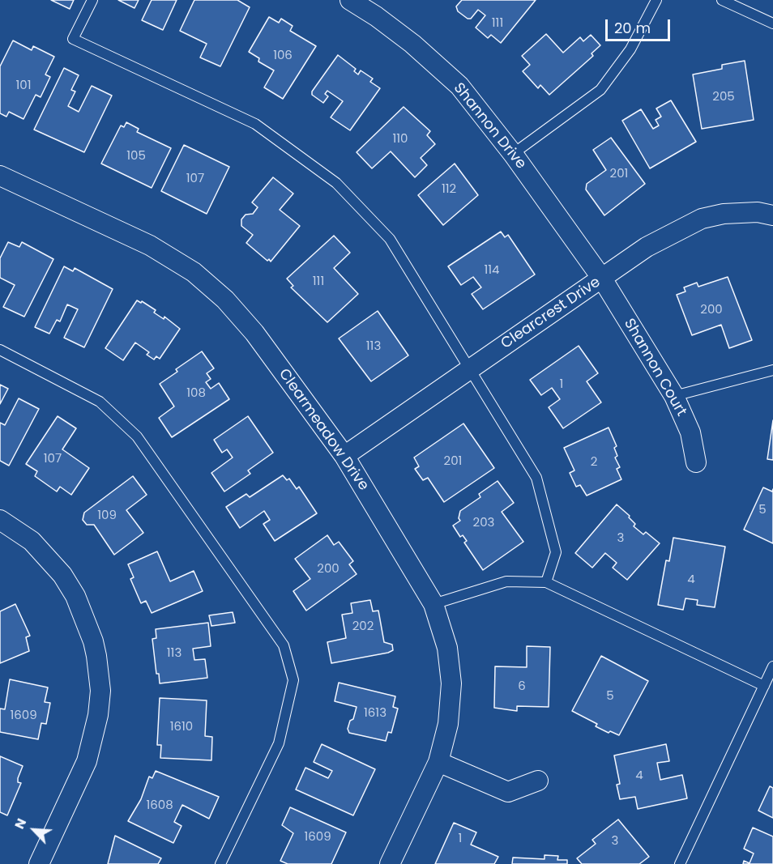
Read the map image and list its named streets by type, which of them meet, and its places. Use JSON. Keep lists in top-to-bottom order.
{
  "streets": {
    "street": [
      "Shannon Drive",
      "Clearcrest Drive",
      "Shannon Court",
      "Clearmeadow Drive"
    ]
  },
  "crossings": [
    ["Shannon Drive", "Clearcrest Drive"],
    ["Shannon Drive", "Shannon Court"],
    ["Clearcrest Drive", "Shannon Court"],
    ["Clearcrest Drive", "Clearmeadow Drive"]
  ],
  "house_numbers": [
    "111",
    "106",
    "101",
    "205",
    "110",
    "105",
    "201",
    "107",
    "112",
    "114",
    "111",
    "200",
    "113",
    "1",
    "108",
    "107",
    "201",
    "2",
    "5",
    "109",
    "203",
    "3",
    "200",
    "4",
    "202",
    "113",
    "6",
    "5",
    "1613",
    "1609",
    "1610",
    "4",
    "1608",
    "1609",
    "1",
    "3"
  ],
  "scale_bar": "20 m",
  "north": "top left"
}
